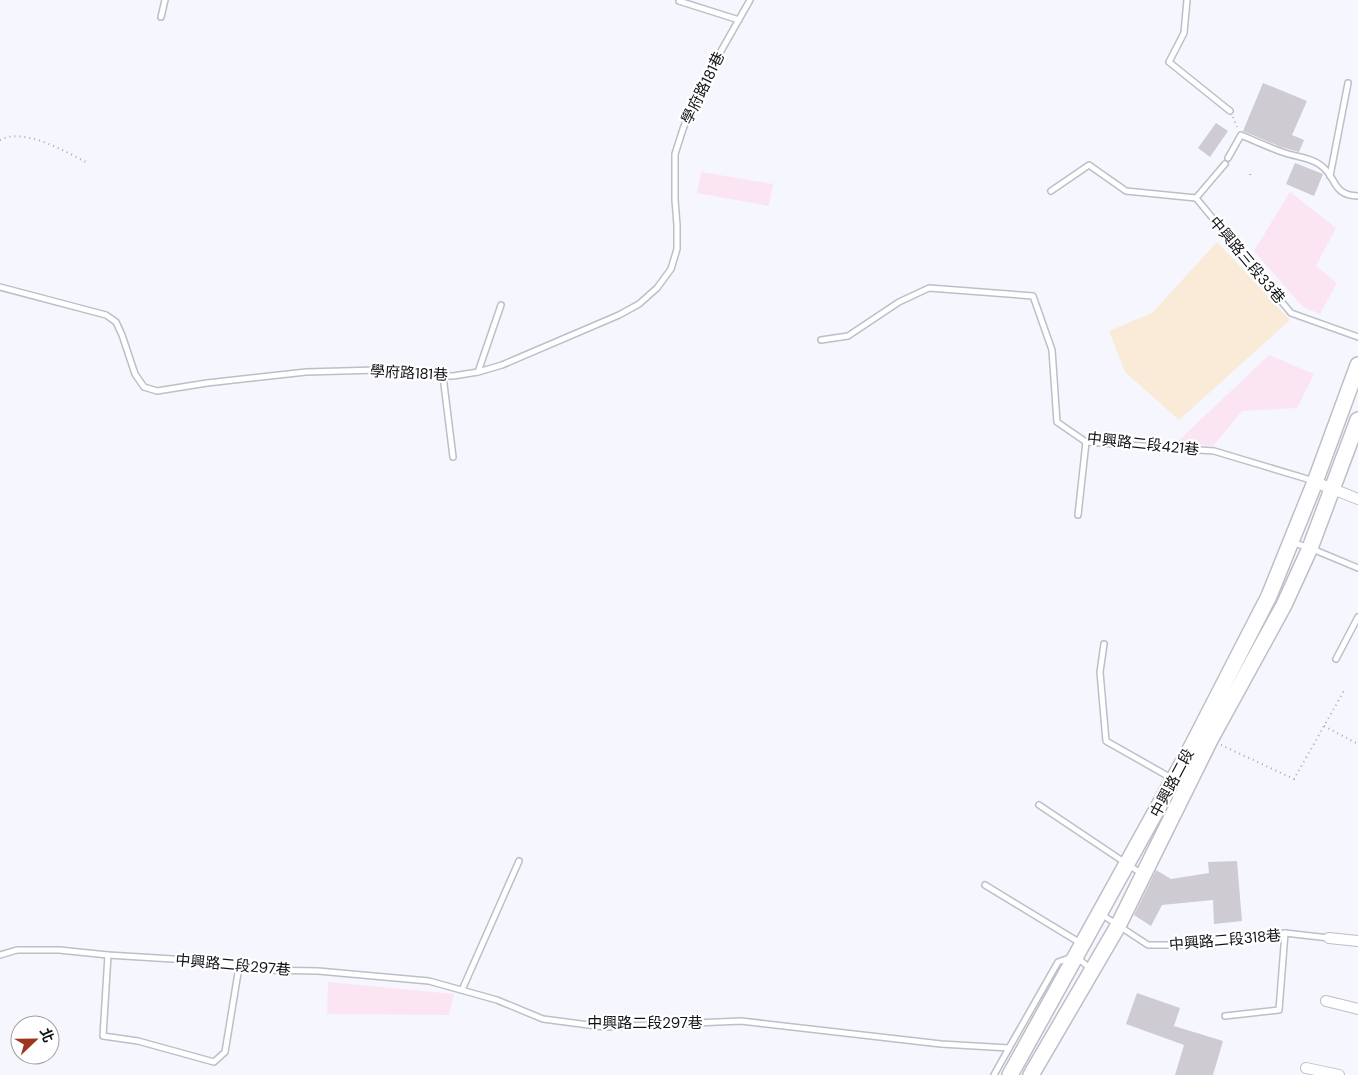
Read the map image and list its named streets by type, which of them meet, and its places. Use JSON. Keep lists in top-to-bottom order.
{
  "streets": {
    "main road": ["中興路二段"],
    "street": ["中興路二段318巷"],
    "lane": [
      "學府路181巷",
      "中興路三段33巷",
      "中興路二段421巷",
      "中興路二段297巷"
    ]
  },
  "crossings": [
    ["中興路二段421巷", "中興路二段"],
    ["中興路二段", "中興路二段318巷"]
  ],
  "north": "right"
}
